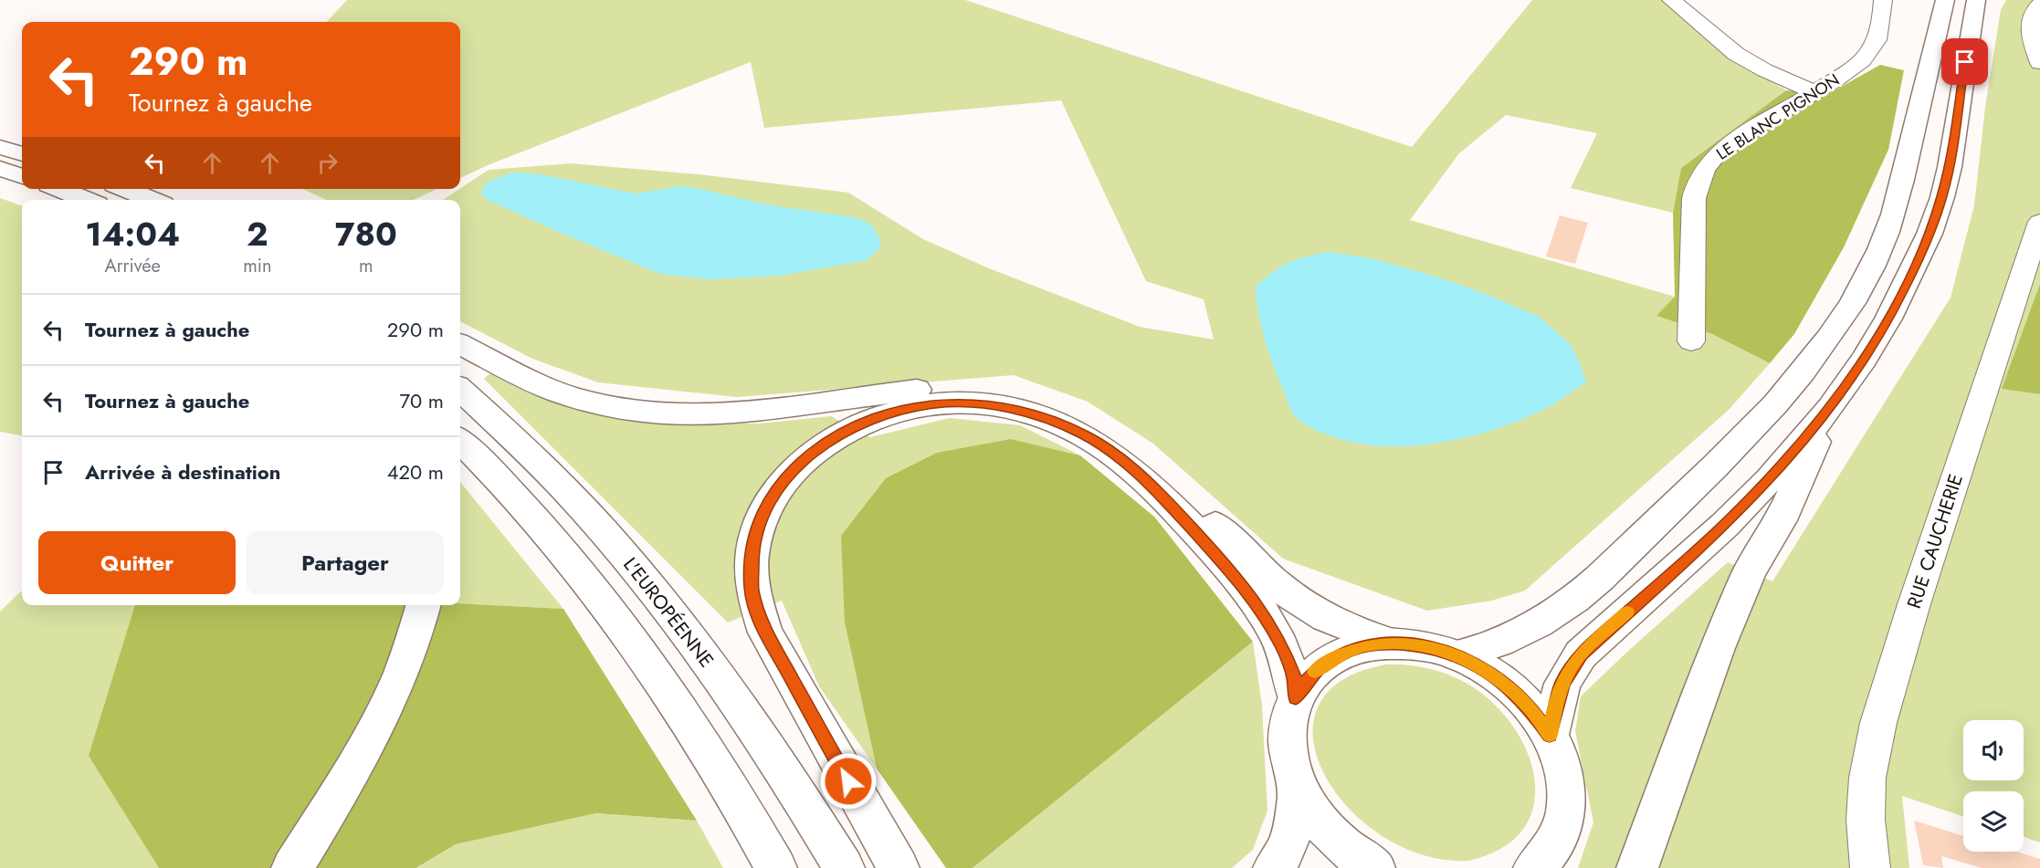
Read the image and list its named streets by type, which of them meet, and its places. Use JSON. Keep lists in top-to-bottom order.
{
  "streets": {
    "main road": ["L'EUROPÉENNE"],
    "street": ["LE BLANC PIGNON", "RUE CAUCHERIE"]
  },
  "page": {
    "turn": ["290 m", "Tournez à gauche"],
    "eta": [
      "14:04",
      "Arrivée",
      "2",
      "min",
      "780",
      "m"
    ],
    "list": [
      {
        "name": "Tournez à gauche",
        "value": "290 m"
      },
      {
        "name": "Tournez à gauche",
        "value": "70 m"
      },
      {
        "name": "Arrivée à destination",
        "value": "420 m"
      }
    ],
    "buttons": ["Quitter", "Partager"]
  }
}
